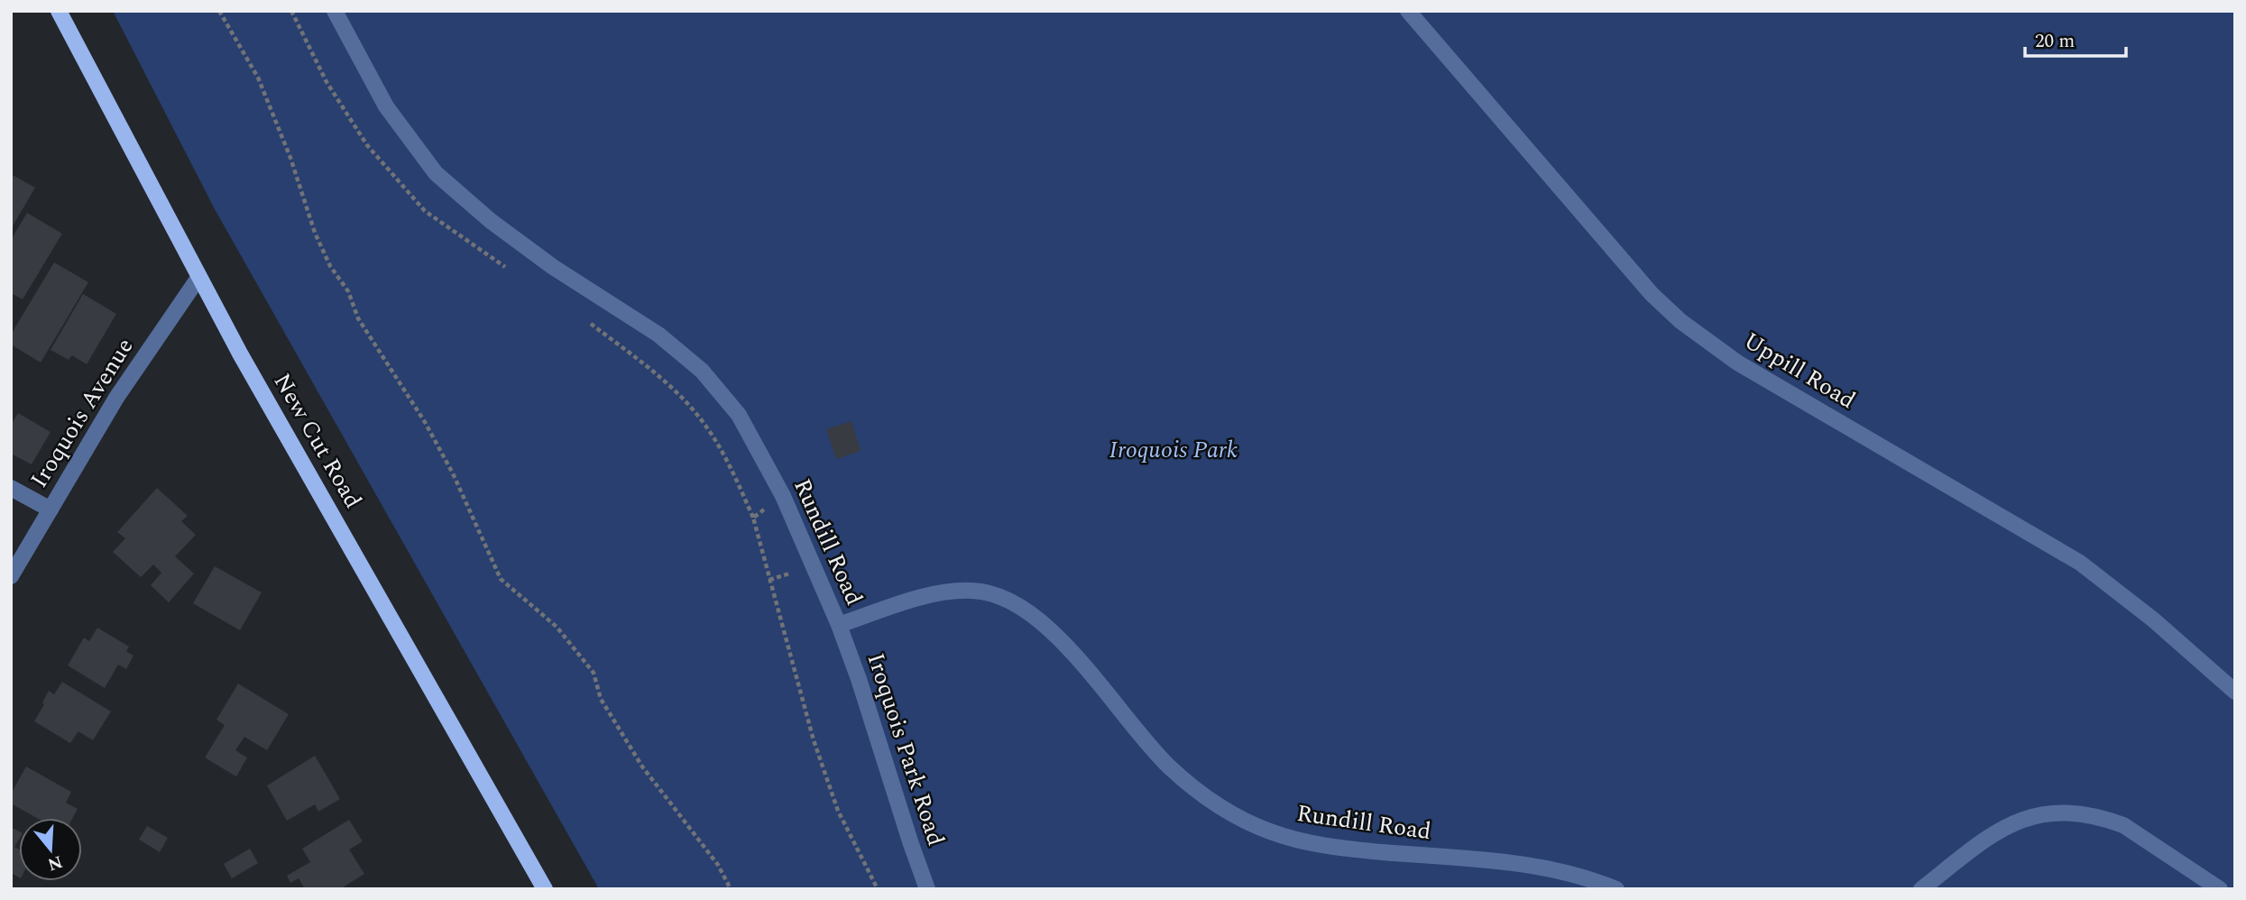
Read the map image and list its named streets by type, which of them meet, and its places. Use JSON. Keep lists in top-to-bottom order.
{
  "streets": {
    "main road": ["New Cut Road"],
    "street": [
      "Uppill Road",
      "Iroquois Avenue",
      "Rundill Road",
      "Iroquois Park Road"
    ]
  },
  "crossings": [
    ["Iroquois Avenue", "New Cut Road"],
    ["Rundill Road", "Iroquois Park Road"]
  ],
  "parks": ["Iroquois Park"],
  "scale_bar": "20 m",
  "north": "bottom"
}
